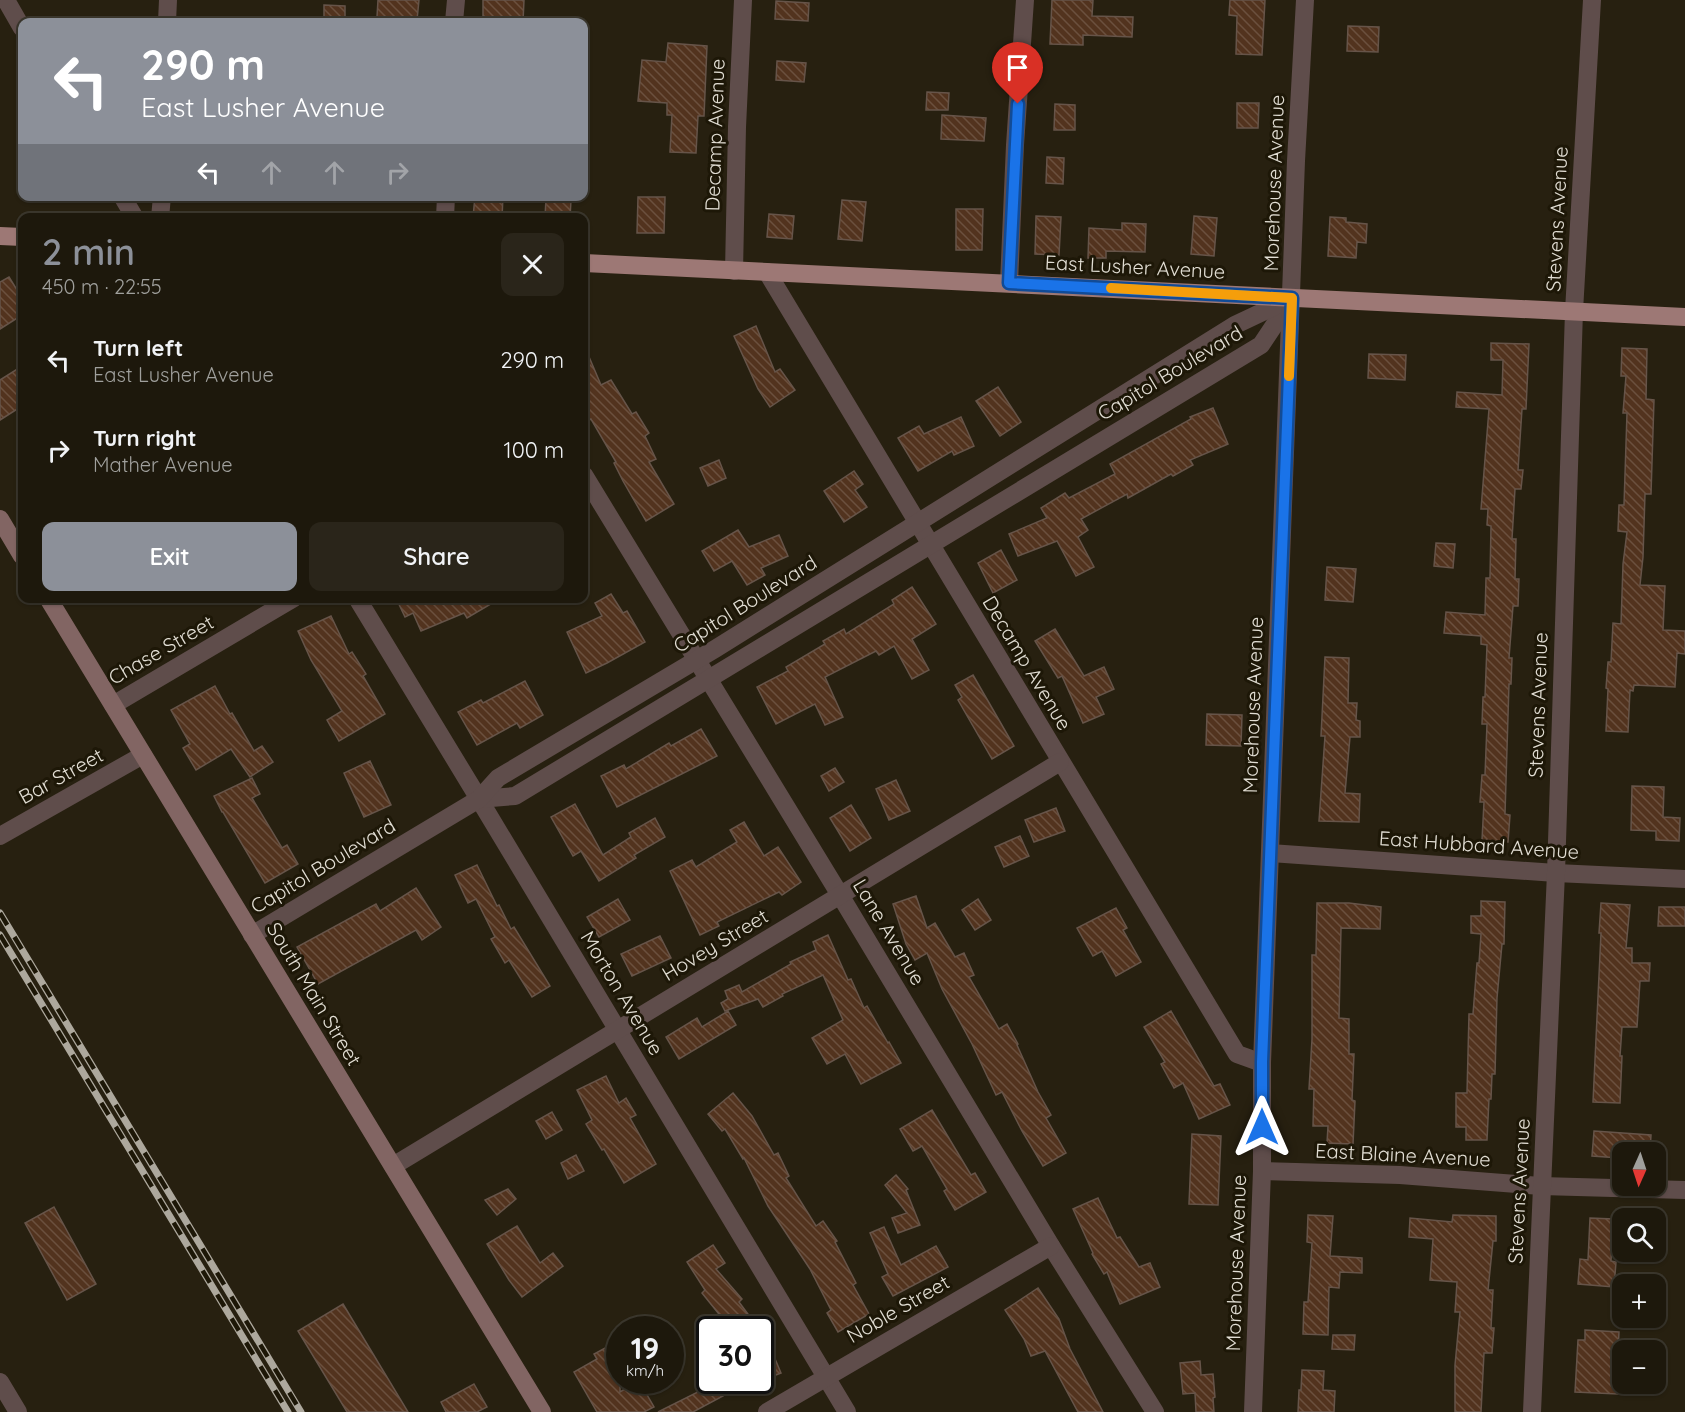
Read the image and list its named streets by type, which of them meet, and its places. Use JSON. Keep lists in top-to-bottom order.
{
  "streets": {
    "main road": ["East Lusher Avenue", "South Main Street"],
    "street": [
      "Decamp Avenue",
      "Morehouse Avenue",
      "Stevens Avenue",
      "Capitol Boulevard",
      "Chase Street",
      "Bar Street",
      "East Hubbard Avenue",
      "Lane Avenue",
      "Hovey Street",
      "Morton Avenue",
      "East Blaine Avenue",
      "Noble Street"
    ]
  },
  "crossings": [
    ["Decamp Avenue", "Morehouse Avenue"],
    ["Decamp Avenue", "East Lusher Avenue"],
    ["Decamp Avenue", "Capitol Boulevard"],
    ["Decamp Avenue", "Hovey Street"],
    ["Morehouse Avenue", "East Lusher Avenue"],
    ["Morehouse Avenue", "Capitol Boulevard"],
    ["Morehouse Avenue", "East Hubbard Avenue"],
    ["Morehouse Avenue", "East Blaine Avenue"],
    ["Stevens Avenue", "East Lusher Avenue"],
    ["Stevens Avenue", "East Hubbard Avenue"],
    ["Stevens Avenue", "East Blaine Avenue"],
    ["East Lusher Avenue", "Capitol Boulevard"],
    ["Capitol Boulevard", "Lane Avenue"],
    ["Capitol Boulevard", "Morton Avenue"],
    ["Capitol Boulevard", "South Main Street"],
    ["Chase Street", "South Main Street"],
    ["Bar Street", "South Main Street"],
    ["Lane Avenue", "Hovey Street"],
    ["Lane Avenue", "Noble Street"],
    ["Hovey Street", "Morton Avenue"],
    ["Hovey Street", "South Main Street"],
    ["Morton Avenue", "Noble Street"]
  ],
  "north": "bottom",
  "page": {
    "turn": ["290 m", "East Lusher Avenue"],
    "heading": ["2 min", "450 m · 22:55"],
    "list": [
      {
        "name": "Turn left",
        "note": "East Lusher Avenue",
        "value": "290 m"
      },
      {
        "name": "Turn right",
        "note": "Mather Avenue",
        "value": "100 m"
      }
    ],
    "buttons": ["Exit", "Share"],
    "map_buttons": ["+", "−"],
    "speed": "19 km/h",
    "limit": "30"
  }
}
